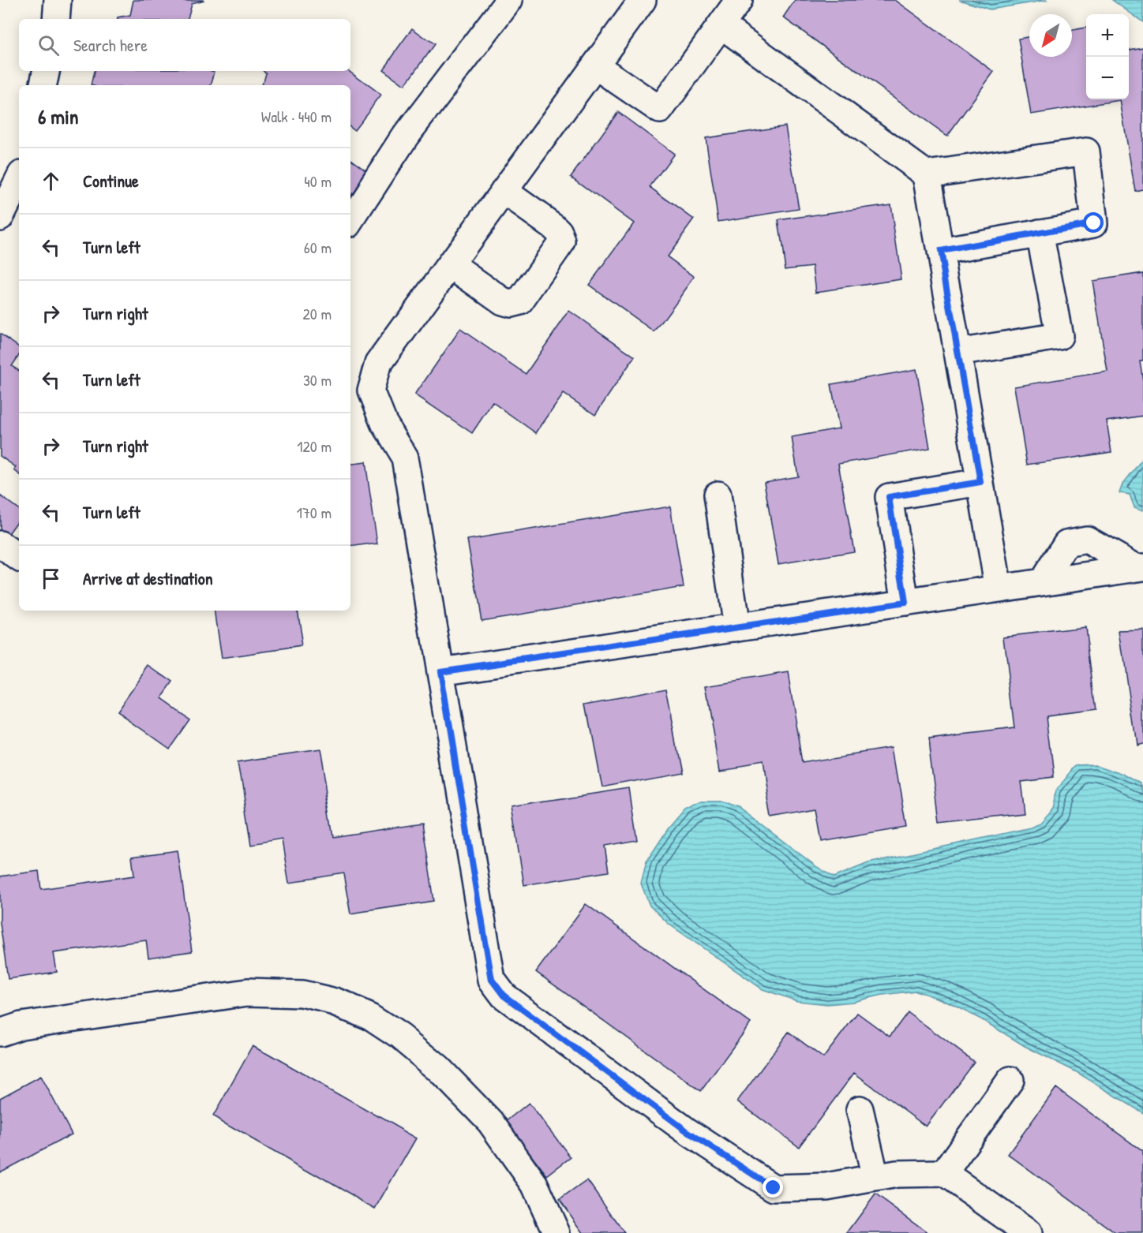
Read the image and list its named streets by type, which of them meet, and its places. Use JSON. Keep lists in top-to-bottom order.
{
  "north": "bottom left",
  "page": {
    "map_buttons": ["+", "−"],
    "search": "Search here",
    "heading": ["6 min", "Walk · 440 m"],
    "list": [
      ["Continue", "40 m"],
      ["Turn left", "60 m"],
      ["Turn right", "20 m"],
      ["Turn left", "30 m"],
      ["Turn right", "120 m"],
      ["Turn left", "170 m"],
      "Arrive at destination"
    ]
  }
}
